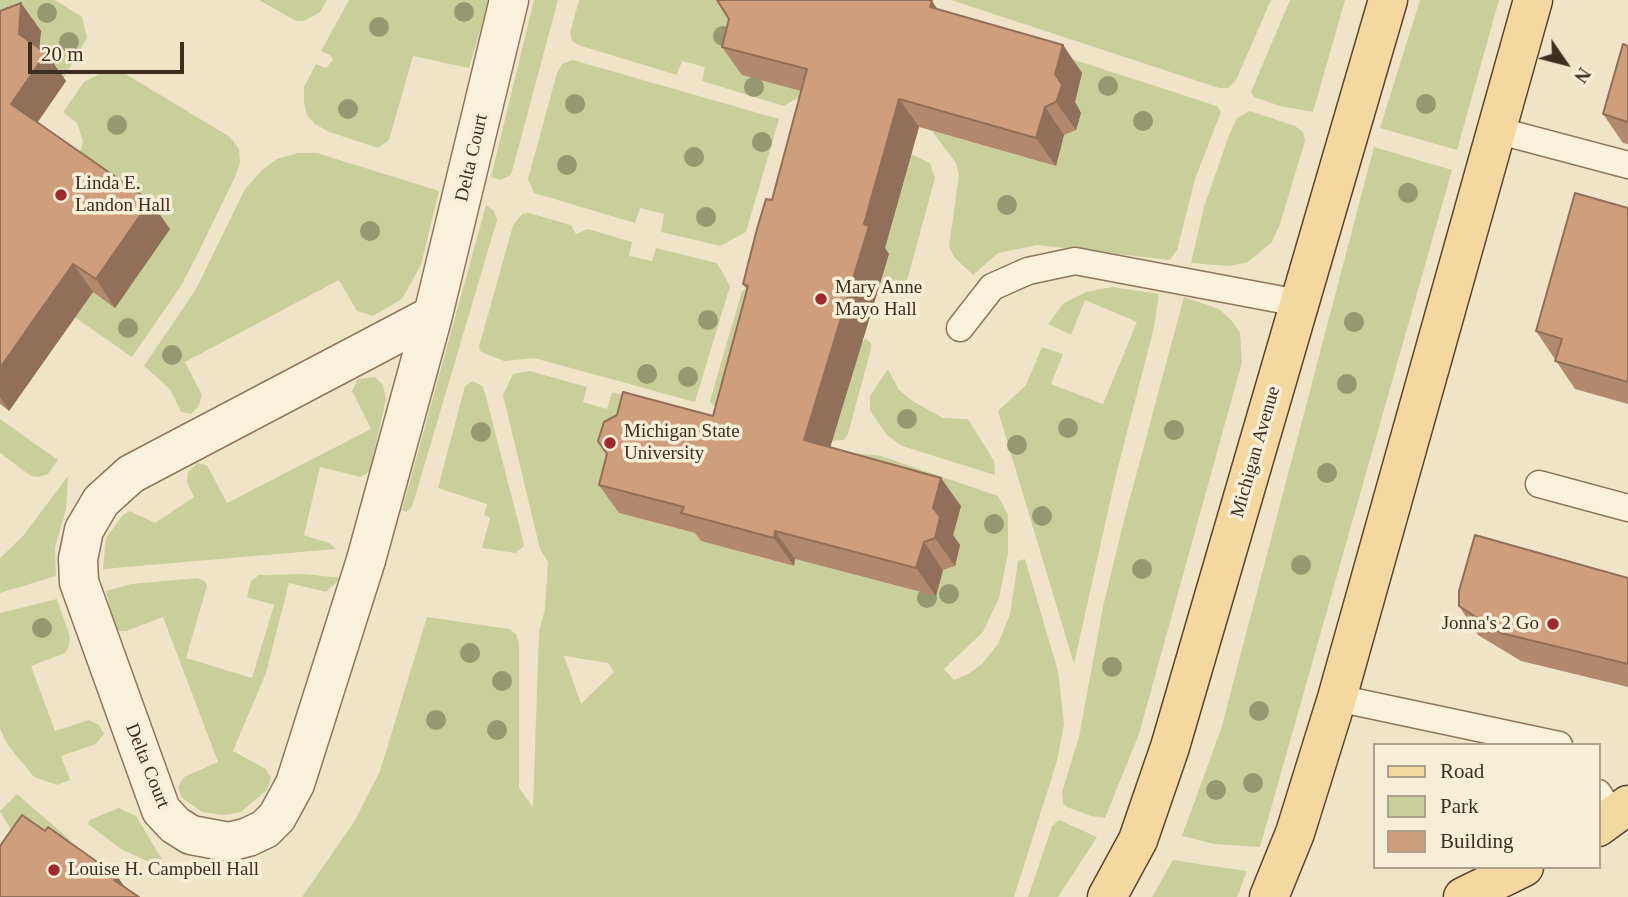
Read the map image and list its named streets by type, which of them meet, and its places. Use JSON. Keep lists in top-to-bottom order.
{
  "streets": {
    "main road": ["Michigan Avenue"],
    "street": ["Delta Court"]
  },
  "places": [
    "Linda E. Landon Hall",
    "Mary Anne Mayo Hall",
    "Michigan State University",
    "Jonna's 2 Go",
    "Louise H. Campbell Hall"
  ],
  "legend": ["Road", "Park", "Building"],
  "scale_bar": "20 m",
  "north": "bottom right"
}
